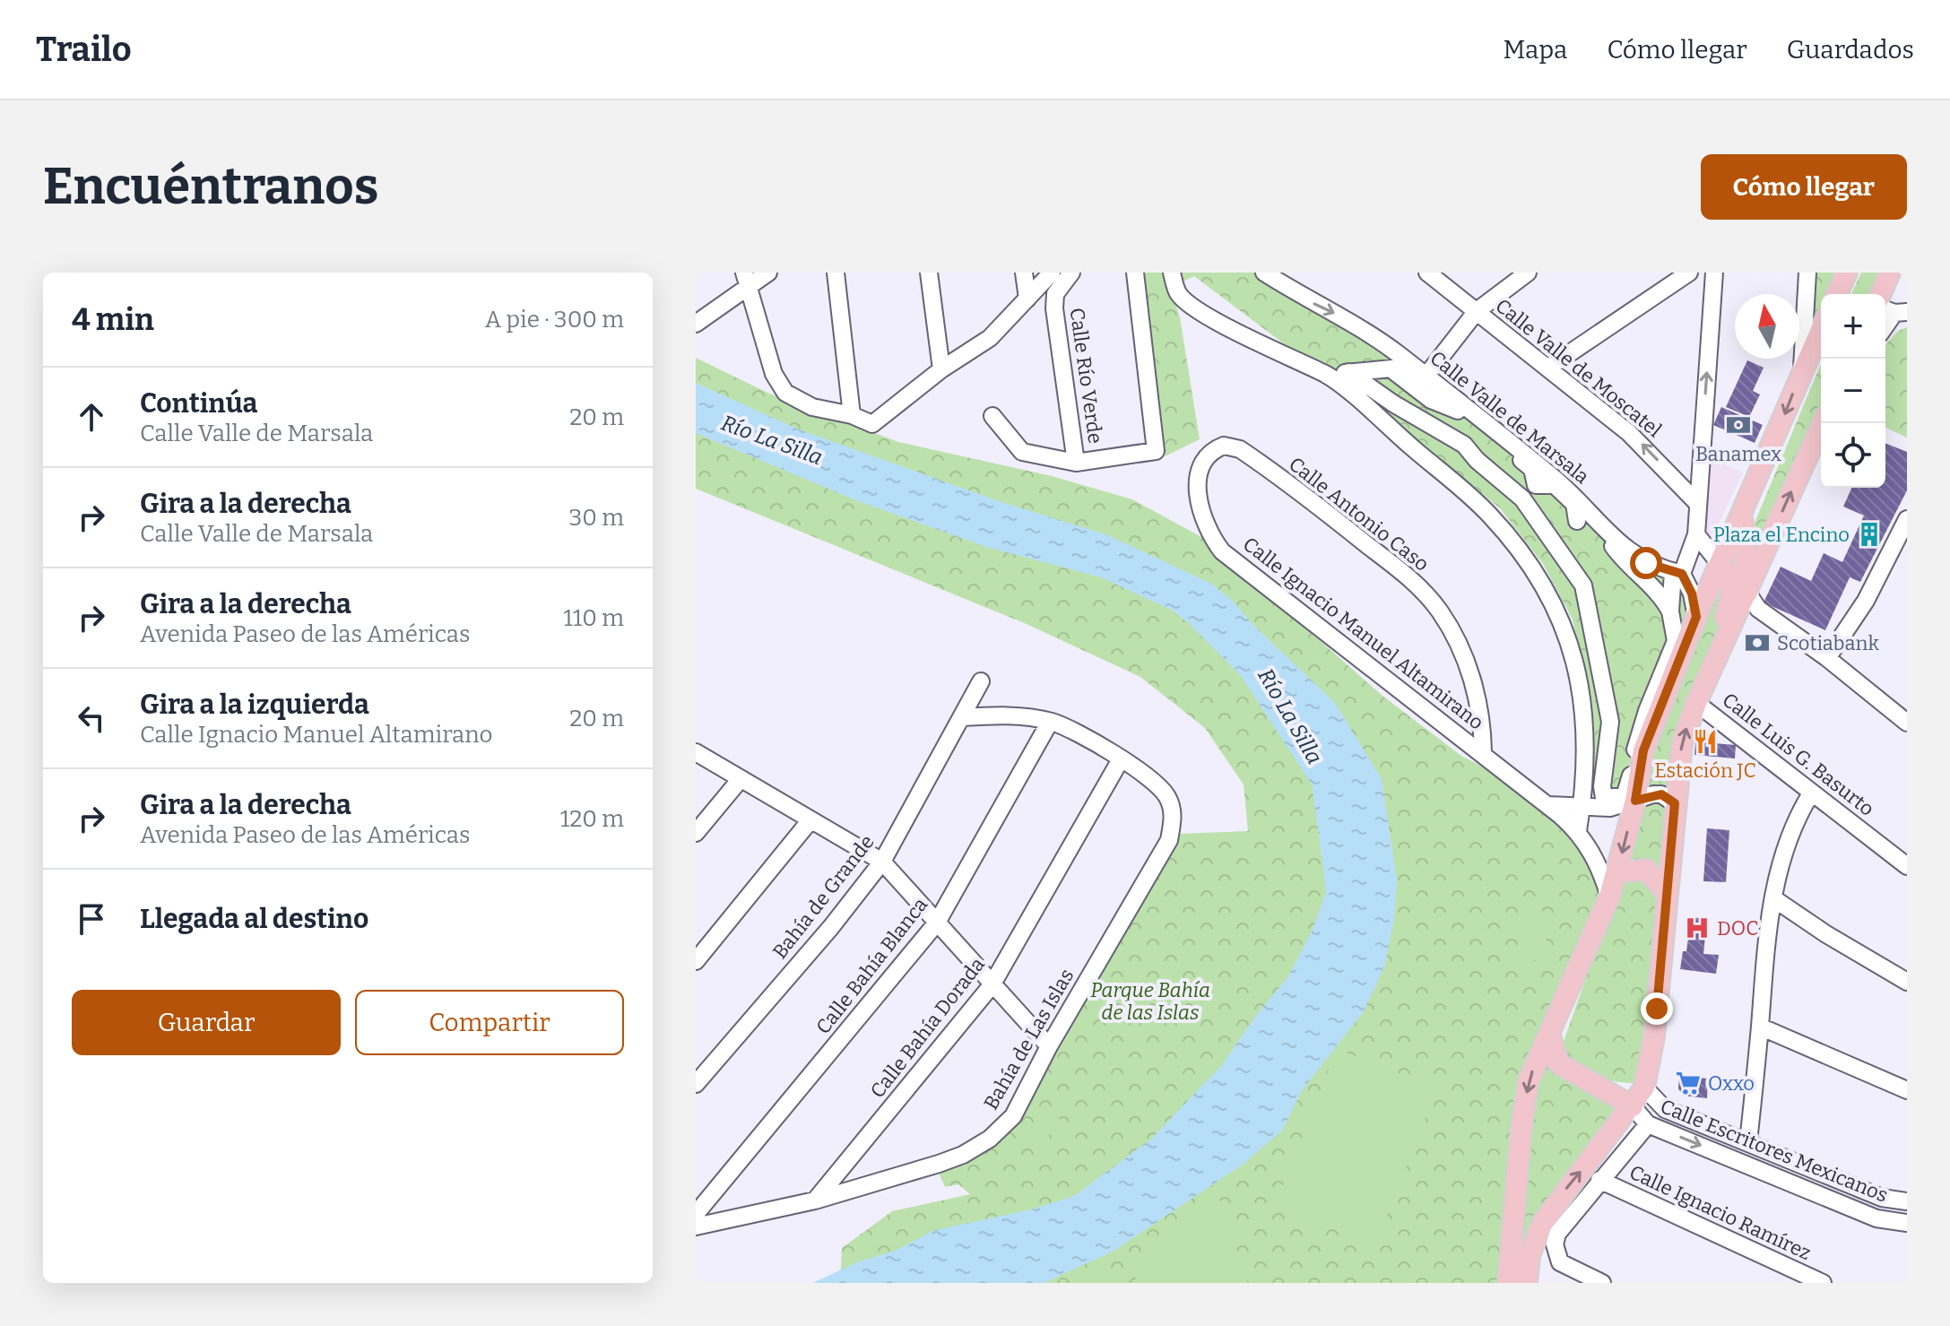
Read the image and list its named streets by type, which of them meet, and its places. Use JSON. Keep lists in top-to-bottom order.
{
  "streets": {
    "street": [
      "Calle Valle de Moscatel",
      "Calle Río Verde",
      "Calle Valle de Marsala",
      "Calle Antonio Caso",
      "Calle Ignacio Manuel Altamirano",
      "Calle Luis G. Basurto",
      "Bahía de Grande",
      "Calle Bahía Blanca",
      "Calle Bahía Dorada",
      "Bahía de Las Islas",
      "Calle Escritores Mexicanos",
      "Calle Ignacio Ramírez"
    ]
  },
  "crossings": [
    ["Calle Antonio Caso", "Calle Ignacio Manuel Altamirano"],
    ["Calle Bahía Dorada", "Bahía de Las Islas"]
  ],
  "water": ["Río La Silla"],
  "parks": ["Parque Bahía de las Islas"],
  "places": {
    "bank": ["Banamex", "Scotiabank"],
    "building": ["Plaza el Encino"],
    "restaurant": ["Estación JC"],
    "hospital": ["DOC"],
    "supermarket": ["Oxxo"]
  },
  "north": "top",
  "page": {
    "header": "Trailo",
    "nav": ["Mapa", "Cómo llegar", "Guardados"],
    "buttons": [
      "Cómo llegar",
      ["Guardar", "Compartir"]
    ],
    "title": "Encuéntranos",
    "heading": ["4 min", "A pie · 300 m"],
    "map_buttons": ["+", "−"],
    "list": [
      ["Continúa", "Calle Valle de Marsala", "20 m"],
      ["Gira a la derecha", "Calle Valle de Marsala", "30 m"],
      ["Gira a la derecha", "Avenida Paseo de las Américas", "110 m"],
      ["Gira a la izquierda", "Calle Ignacio Manuel Altamirano", "20 m"],
      ["Gira a la derecha", "Avenida Paseo de las Américas", "120 m"],
      "Llegada al destino"
    ]
  }
}
